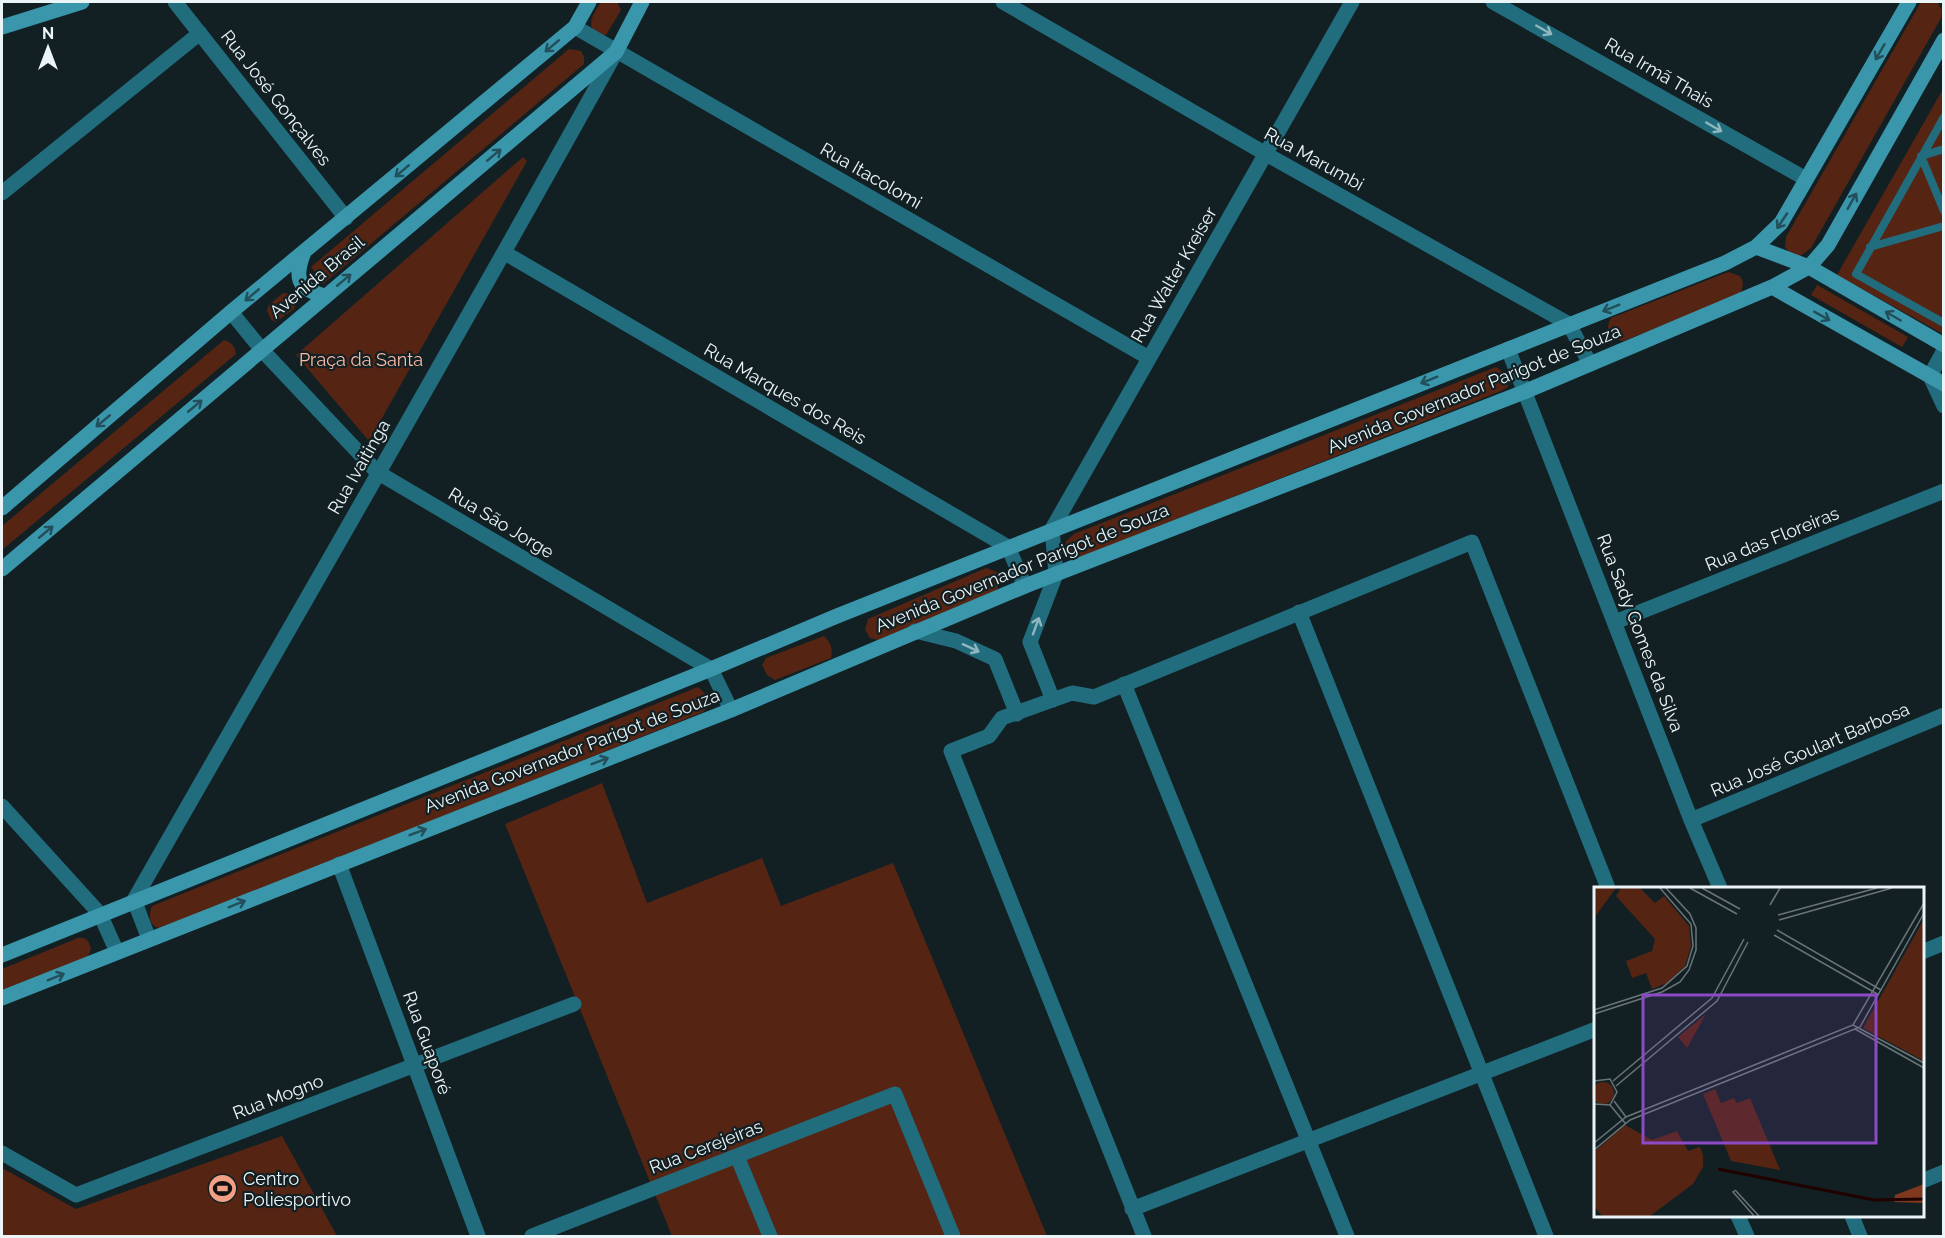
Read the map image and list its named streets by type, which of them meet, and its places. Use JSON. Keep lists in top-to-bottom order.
{
  "streets": {
    "street": [
      "Rua Irmã Thais",
      "Rua José Gonçalves",
      "Rua Marumbi",
      "Rua Itacolomi",
      "Rua Walter Kreiser",
      "Avenida Brasil",
      "Avenida Governador Parigot de Souza",
      "Rua Marques dos Reis",
      "Rua Ivaitinga",
      "Rua São Jorge",
      "Rua das Floreiras",
      "Rua Sady Gomes da Silva",
      "Rua José Goulart Barbosa",
      "Rua Guaporé",
      "Rua Mogno",
      "Rua Cerejeiras"
    ]
  },
  "crossings": [
    ["Rua Irmã Thais", "Avenida Governador Parigot de Souza"],
    ["Rua José Gonçalves", "Avenida Brasil"],
    ["Rua Marumbi", "Rua Walter Kreiser"],
    ["Rua Marumbi", "Avenida Governador Parigot de Souza"],
    ["Rua Itacolomi", "Rua Walter Kreiser"],
    ["Rua Itacolomi", "Avenida Brasil"],
    ["Rua Itacolomi", "Rua Ivaitinga"],
    ["Rua Walter Kreiser", "Avenida Governador Parigot de Souza"],
    ["Avenida Brasil", "Rua Ivaitinga"],
    ["Avenida Brasil", "Rua São Jorge"],
    ["Avenida Governador Parigot de Souza", "Rua Marques dos Reis"],
    ["Avenida Governador Parigot de Souza", "Rua Ivaitinga"],
    ["Avenida Governador Parigot de Souza", "Rua São Jorge"],
    ["Avenida Governador Parigot de Souza", "Rua Sady Gomes da Silva"],
    ["Avenida Governador Parigot de Souza", "Rua Guaporé"],
    ["Rua Marques dos Reis", "Rua Ivaitinga"],
    ["Rua Ivaitinga", "Rua São Jorge"],
    ["Rua das Floreiras", "Rua Sady Gomes da Silva"],
    ["Rua Sady Gomes da Silva", "Rua José Goulart Barbosa"],
    ["Rua Guaporé", "Rua Mogno"]
  ],
  "one_way": ["Rua Irmã Thais"],
  "parks": ["Praça da Santa"],
  "places": {
    "sports": ["Centro Poliesportivo"]
  },
  "north": "top"
}
